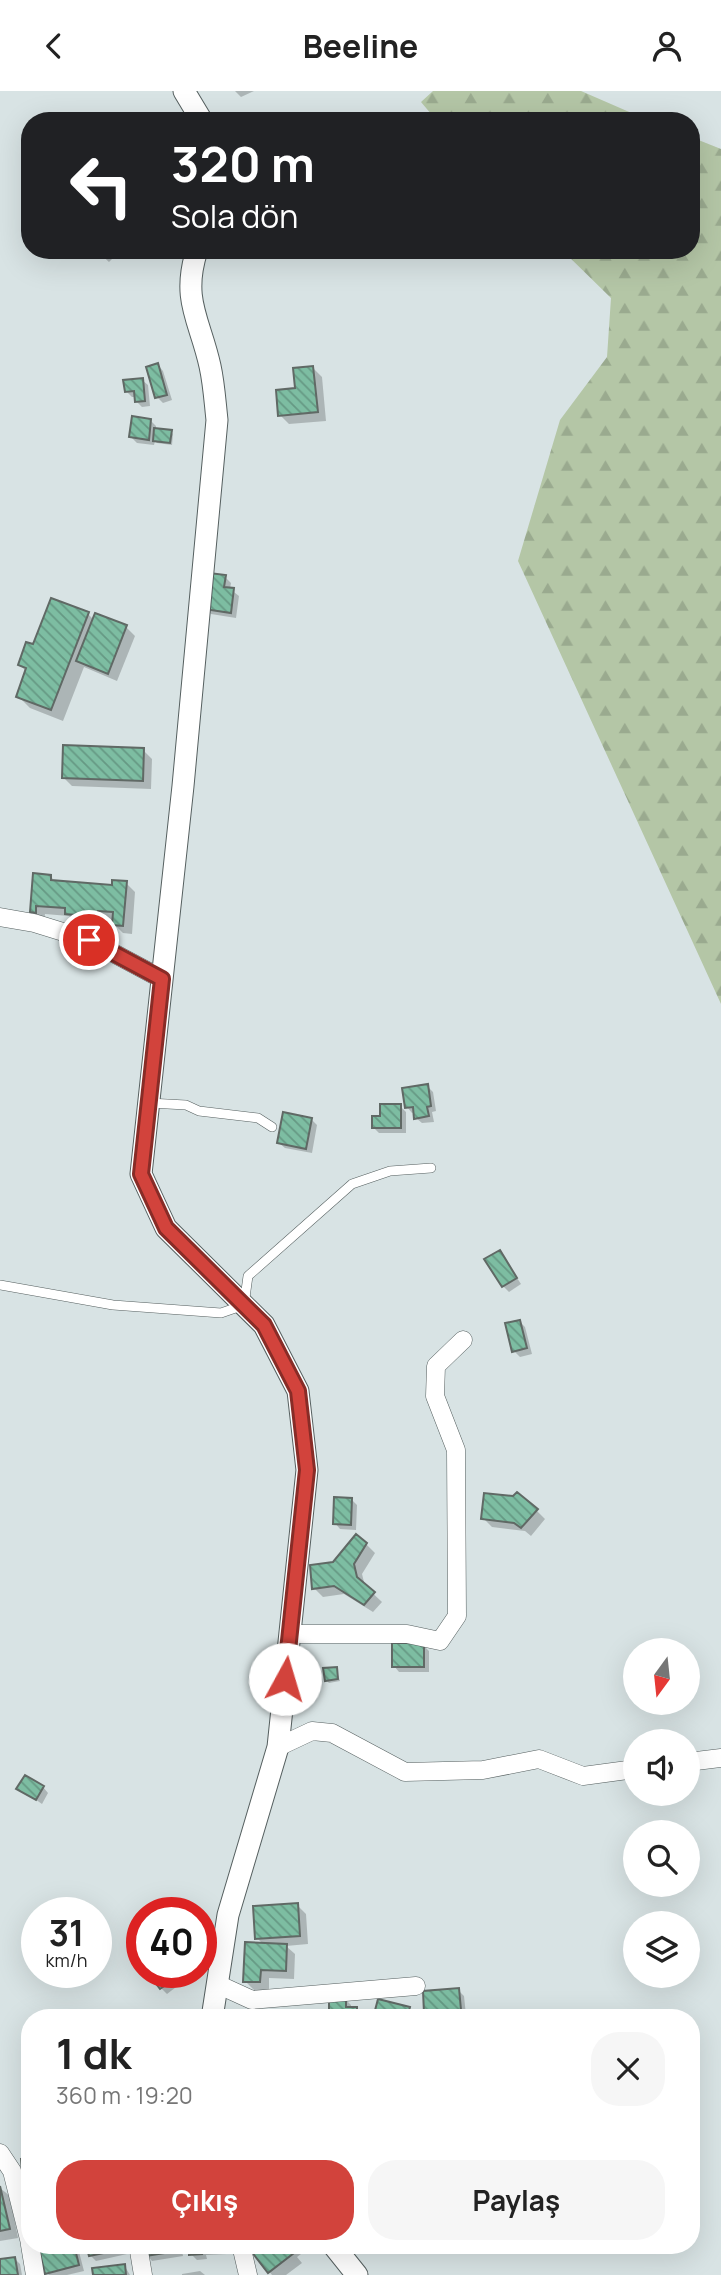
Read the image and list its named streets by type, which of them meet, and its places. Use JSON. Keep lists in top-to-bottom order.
{
  "north": "bottom",
  "page": {
    "header": "Beeline",
    "turn": ["320 m", "Sola dön"],
    "speed": "31 km/h",
    "limit": "40",
    "heading": ["1 dk", "360 m · 19:20"],
    "buttons": ["Çıkış", "Paylaş"]
  }
}
